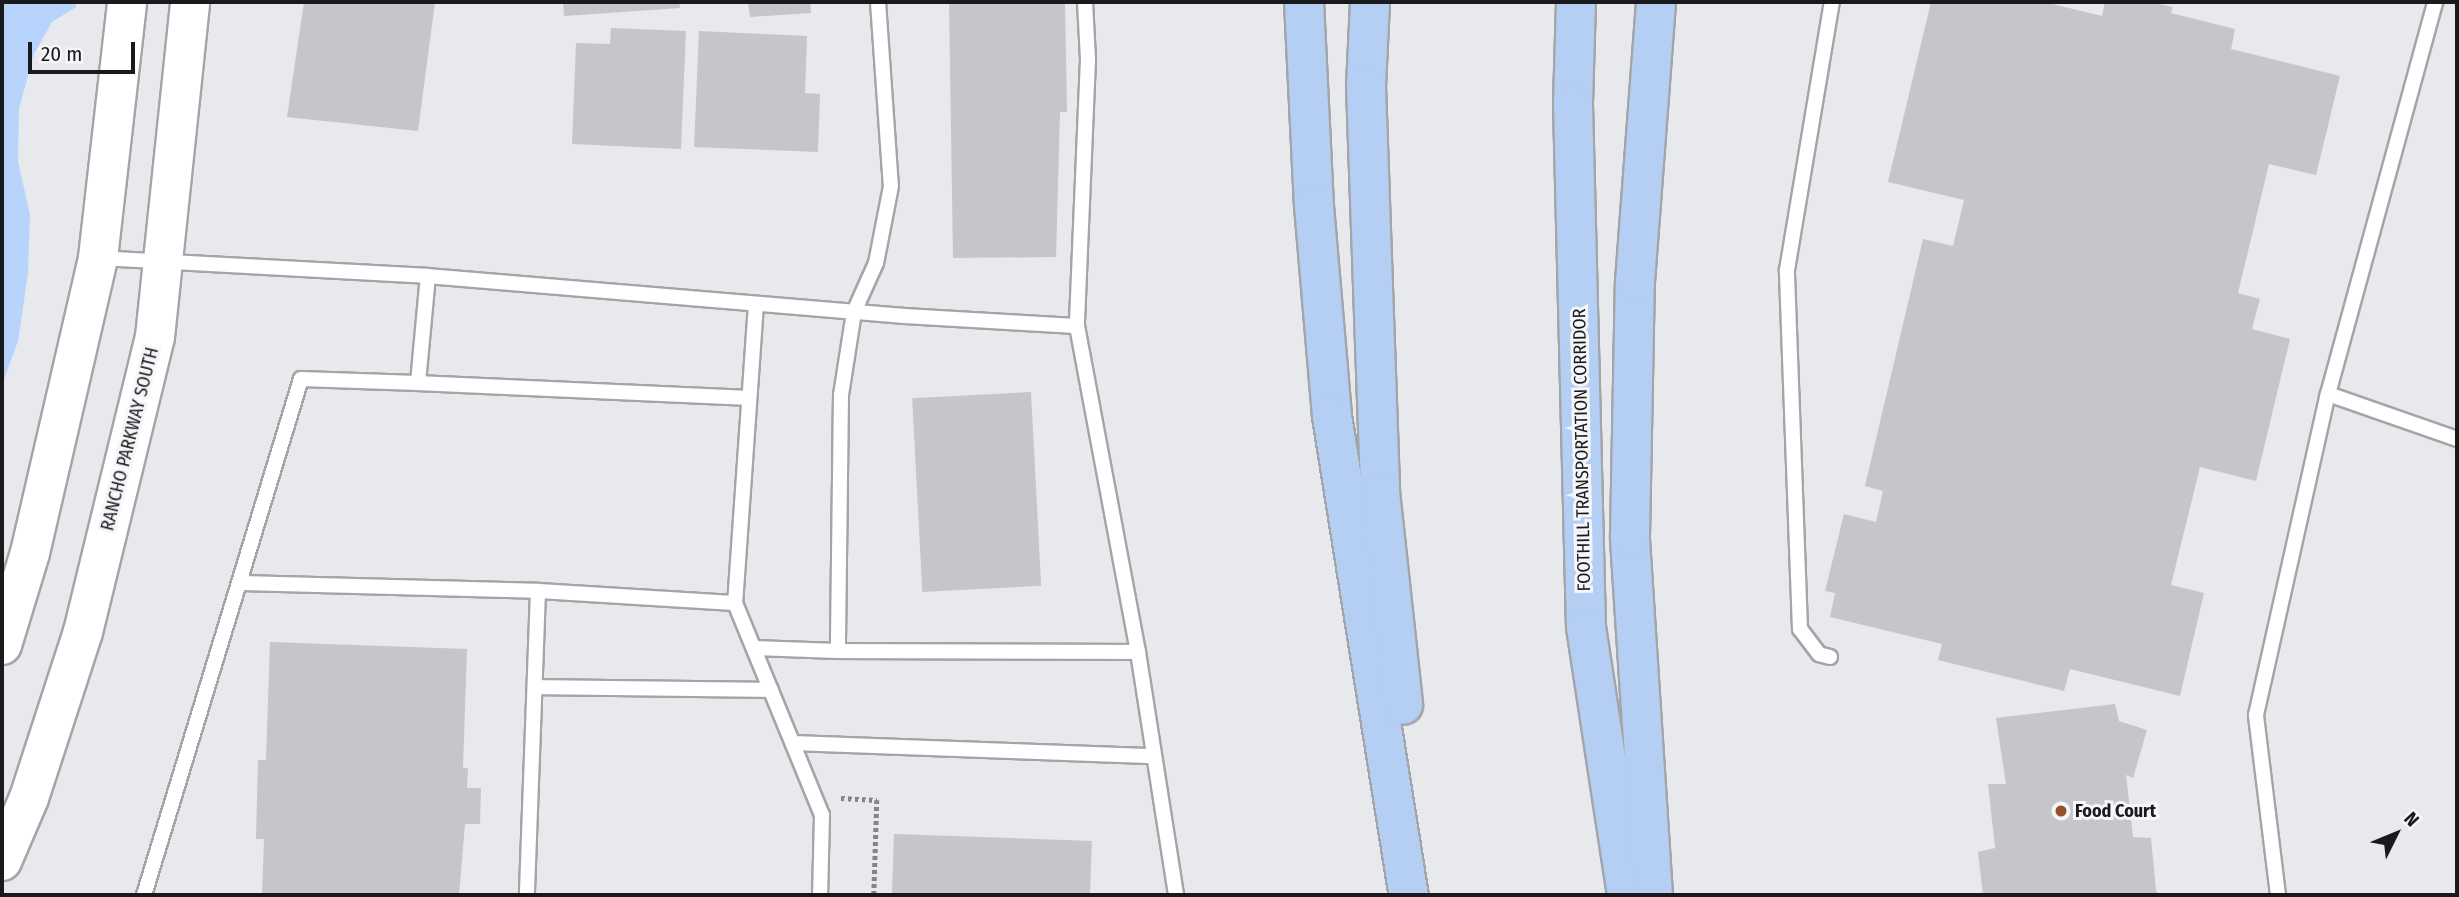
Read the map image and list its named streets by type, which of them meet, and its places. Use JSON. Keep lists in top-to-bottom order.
{
  "streets": {
    "highway": ["FOOTHILL TRANSPORTATION CORRIDOR"],
    "street": ["RANCHO PARKWAY SOUTH"]
  },
  "places": ["Food Court"],
  "scale_bar": "20 m",
  "north": "top right"
}
